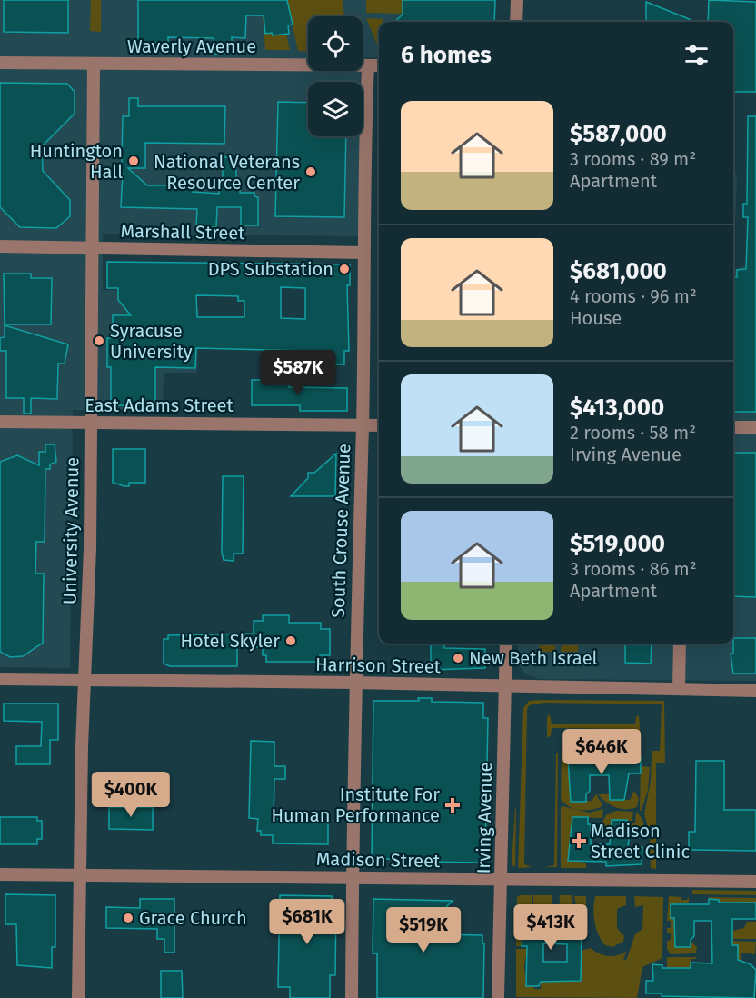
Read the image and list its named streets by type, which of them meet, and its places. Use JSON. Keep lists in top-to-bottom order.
{
  "streets": {
    "street": [
      "Waverly Avenue",
      "Marshall Street",
      "East Adams Street",
      "University Avenue",
      "South Crouse Avenue",
      "Harrison Street",
      "Irving Avenue",
      "Madison Street"
    ]
  },
  "crossings": [
    ["Waverly Avenue", "University Avenue"],
    ["Waverly Avenue", "South Crouse Avenue"],
    ["Marshall Street", "University Avenue"],
    ["Marshall Street", "South Crouse Avenue"],
    ["East Adams Street", "University Avenue"],
    ["East Adams Street", "South Crouse Avenue"],
    ["University Avenue", "Harrison Street"],
    ["University Avenue", "Madison Street"],
    ["South Crouse Avenue", "Harrison Street"],
    ["South Crouse Avenue", "Madison Street"],
    ["Harrison Street", "Irving Avenue"],
    ["Irving Avenue", "Madison Street"]
  ],
  "places": {
    "other": [
      "Huntington Hall",
      "National Veterans Resource Center",
      "DPS Substation",
      "Syracuse University",
      "Hotel Skyler",
      "New Beth Israel",
      "Grace Church"
    ],
    "health": ["Institute For Human Performance", "Madison Street Clinic"]
  },
  "page": {
    "heading": "6 homes",
    "list": [
      {
        "name": "$587,000",
        "note": "3 rooms · 89 m² · Apartment"
      },
      {
        "name": "$681,000",
        "note": "4 rooms · 96 m² · House"
      },
      {
        "name": "$413,000",
        "note": "2 rooms · 58 m² · Irving Avenue"
      },
      {
        "name": "$519,000",
        "note": "3 rooms · 86 m² · Apartment"
      }
    ],
    "price": [
      "$587K",
      "$646K",
      "$400K",
      "$681K",
      "$413K",
      "$519K"
    ]
  }
}
